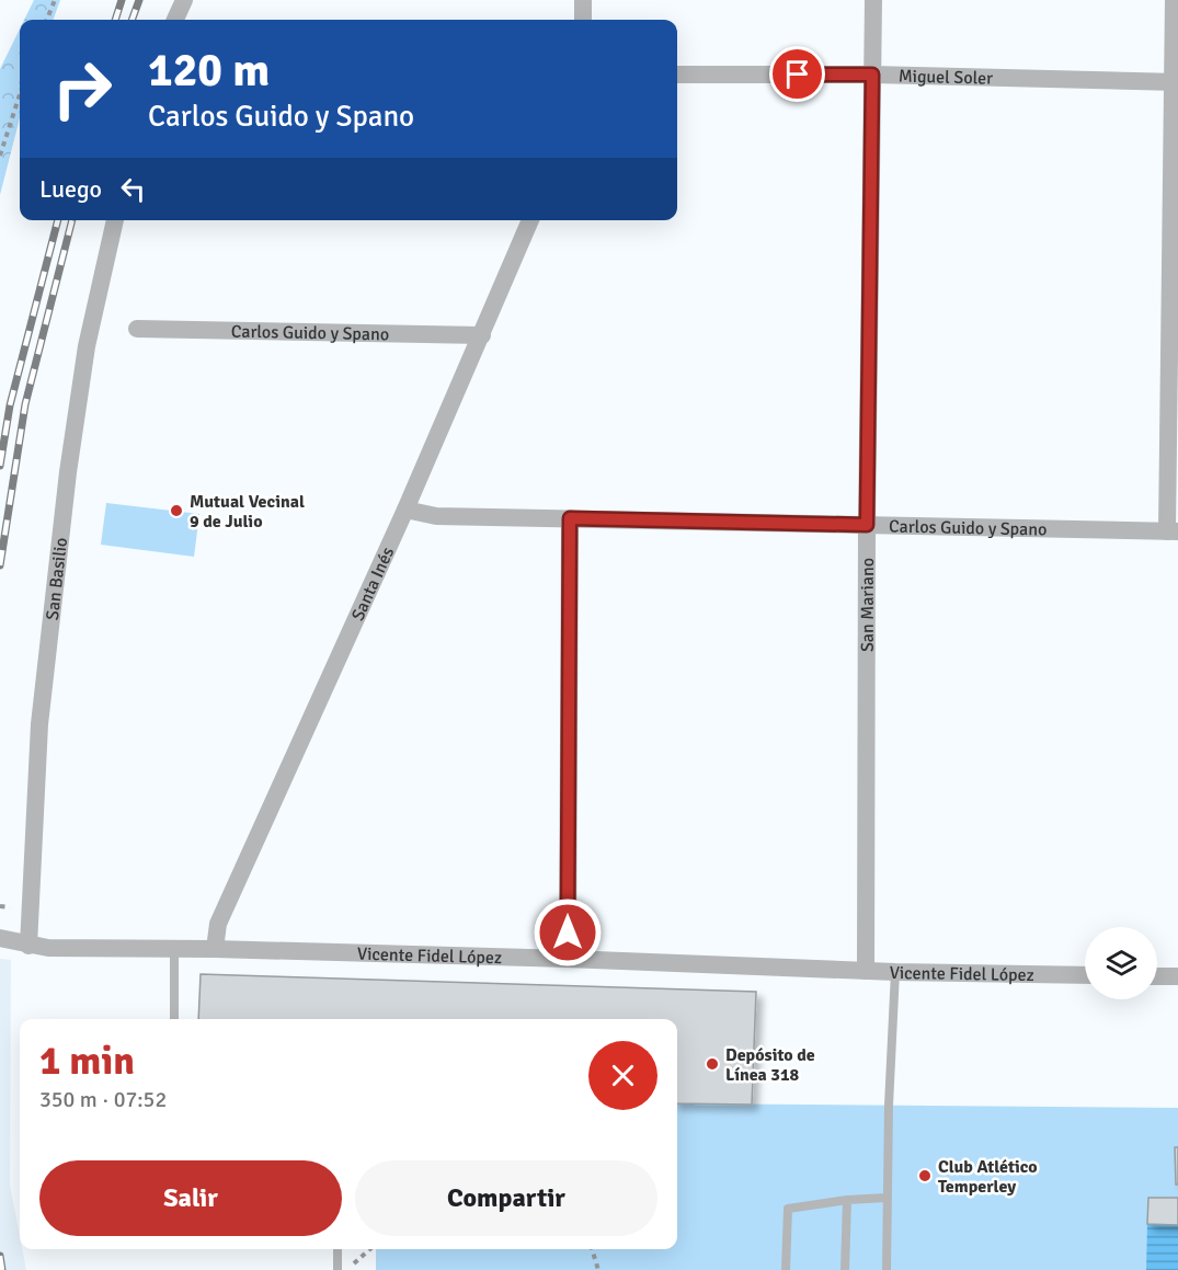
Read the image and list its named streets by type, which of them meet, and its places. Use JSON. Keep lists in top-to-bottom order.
{
  "streets": {
    "street": [
      "Miguel Soler",
      "Carlos Guido y Spano",
      "San Basilio",
      "Santa Inés",
      "San Mariano",
      "Vicente Fidel López"
    ]
  },
  "crossings": [
    ["Miguel Soler", "San Mariano"],
    ["Carlos Guido y Spano", "Santa Inés"],
    ["Carlos Guido y Spano", "San Mariano"],
    ["San Basilio", "Vicente Fidel López"],
    ["Santa Inés", "Vicente Fidel López"],
    ["San Mariano", "Vicente Fidel López"]
  ],
  "places": ["Mutual Vecinal 9 de Julio", "Depósito de Línea 318", "Club Atlético Temperley"],
  "page": {
    "turn": ["120 m", "Carlos Guido y Spano"],
    "then": "Luego",
    "heading": ["1 min", "350 m · 07:52"],
    "buttons": ["Salir", "Compartir"]
  }
}
